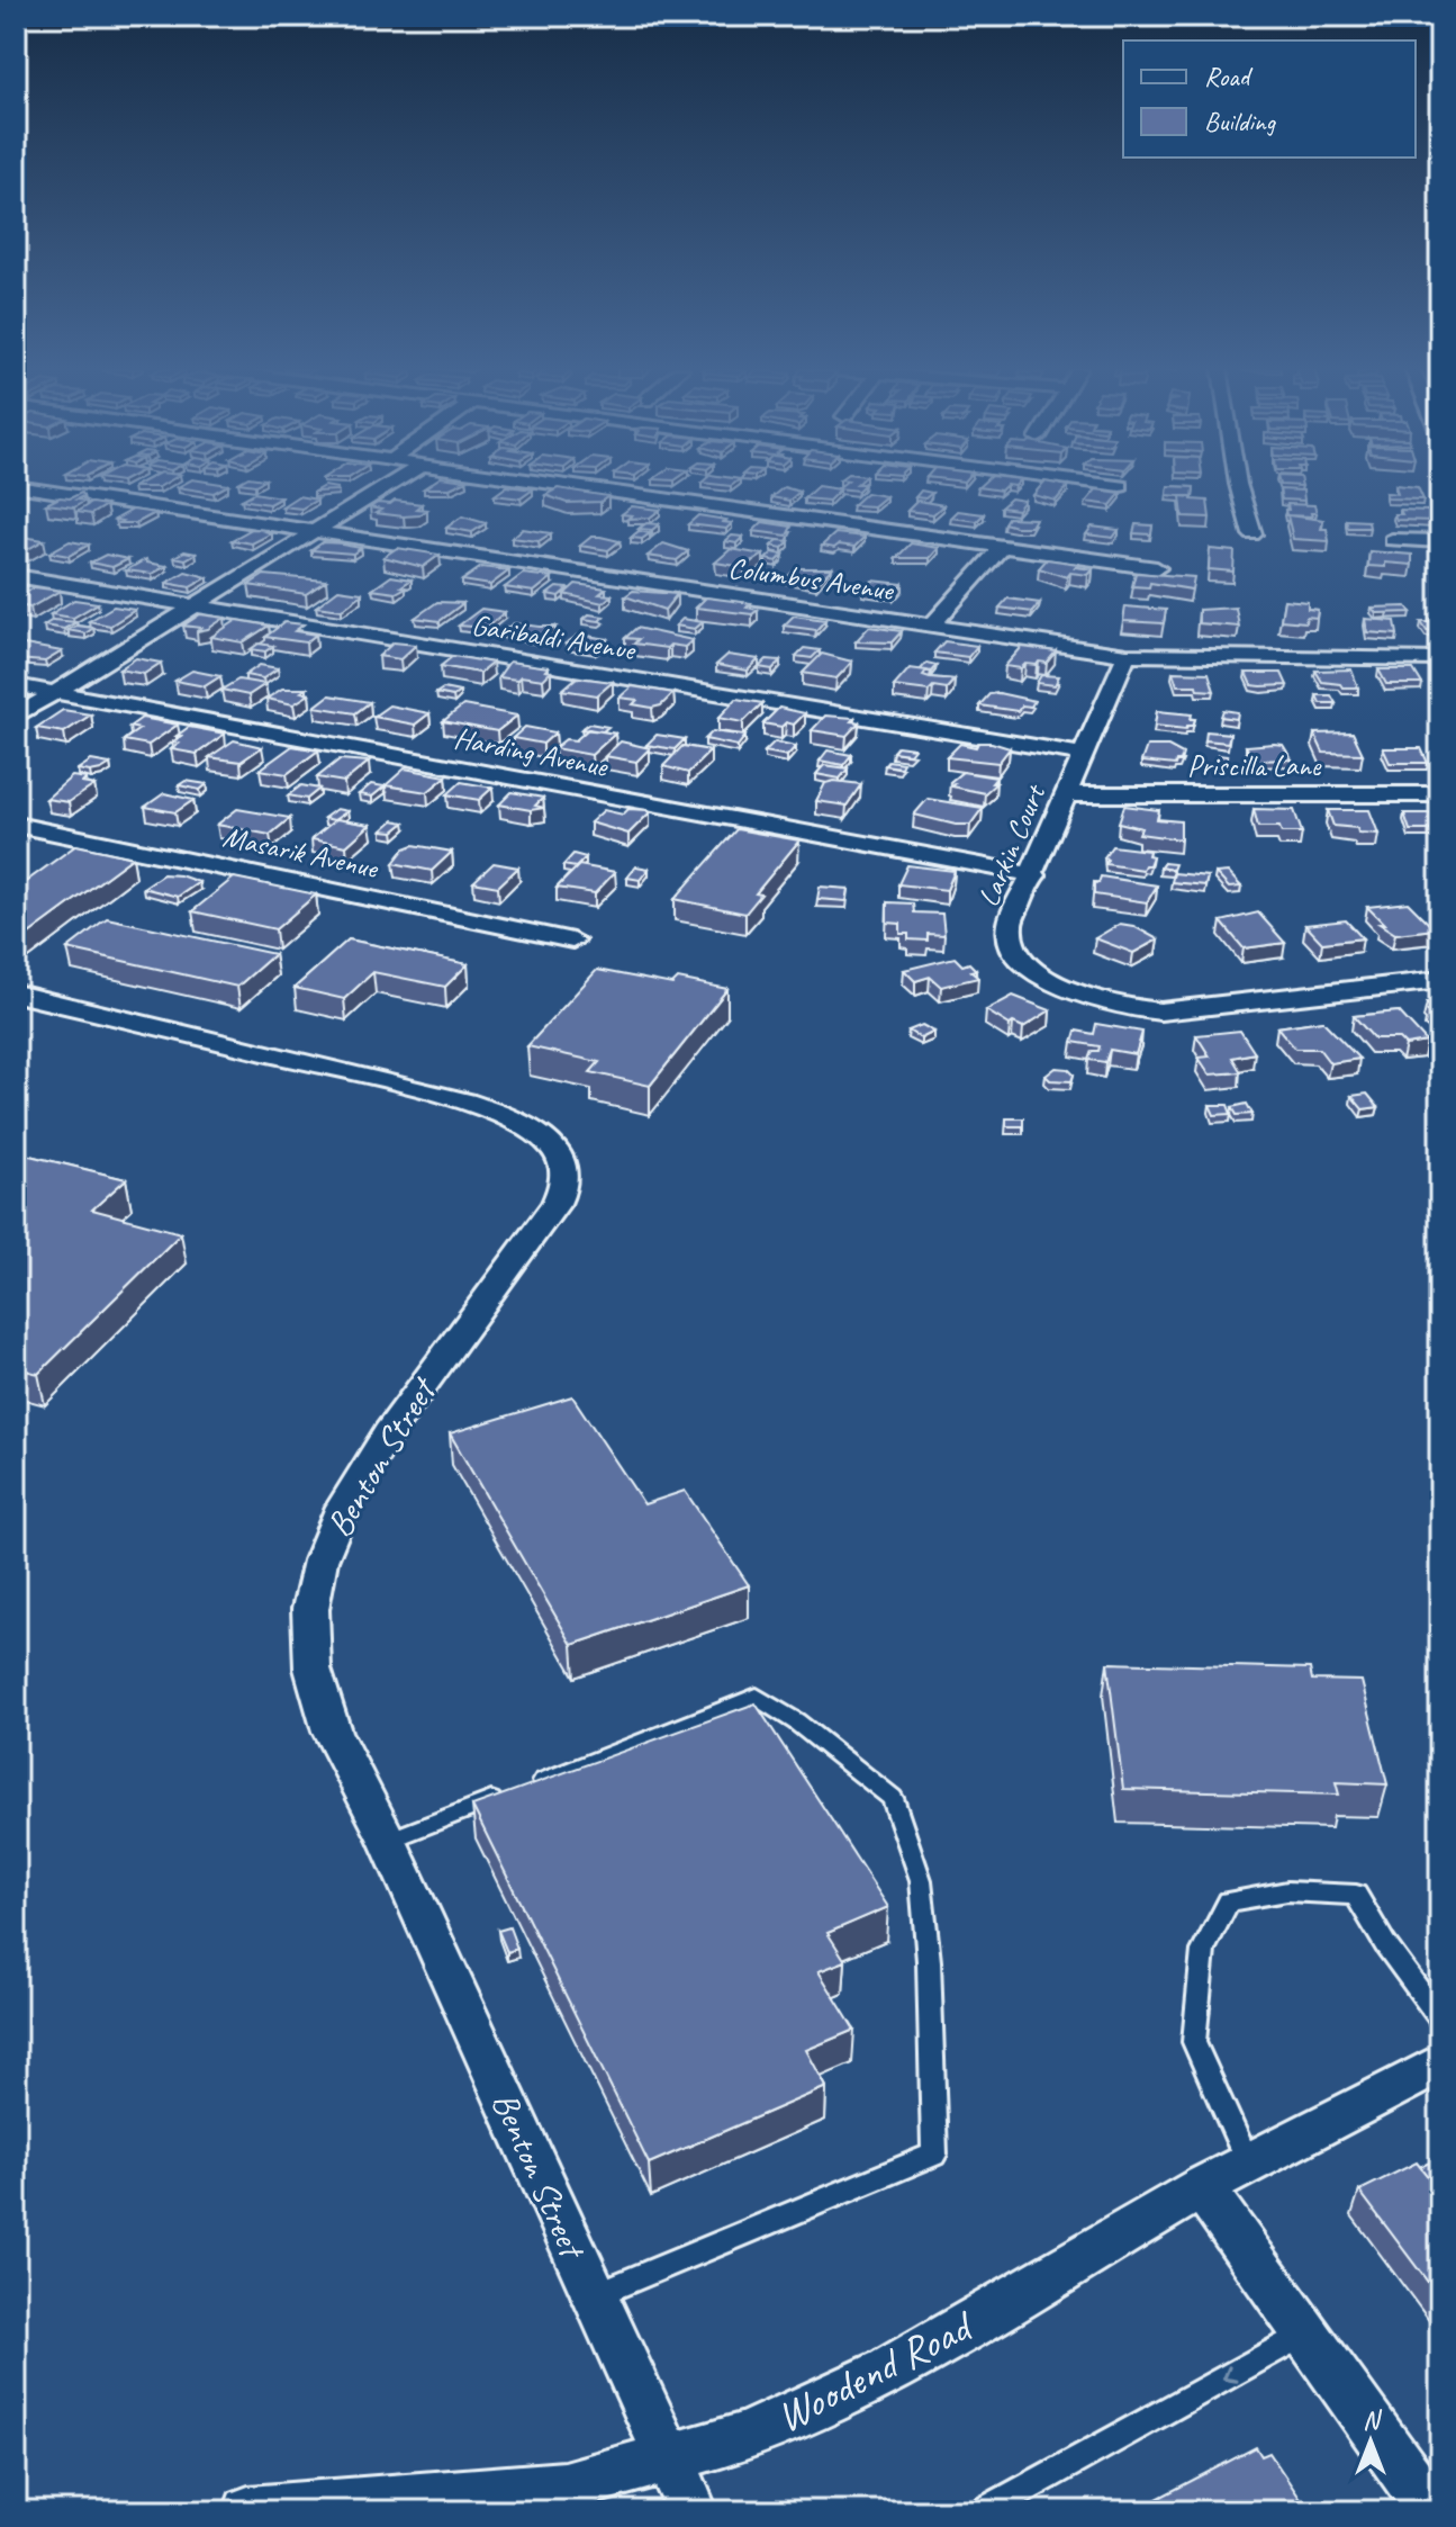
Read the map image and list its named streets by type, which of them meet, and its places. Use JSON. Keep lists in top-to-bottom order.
{
  "streets": {
    "street": [
      "Columbus Avenue",
      "Garibaldi Avenue",
      "Harding Avenue",
      "Priscilla Lane",
      "Larkin Court",
      "Masarik Avenue",
      "Benton Street",
      "Woodend Road"
    ]
  },
  "crossings": [
    ["Columbus Avenue", "Larkin Court"],
    ["Garibaldi Avenue", "Larkin Court"],
    ["Harding Avenue", "Larkin Court"],
    ["Priscilla Lane", "Larkin Court"],
    ["Benton Street", "Woodend Road"]
  ],
  "legend": ["Road", "Building"],
  "north": "top"
}
